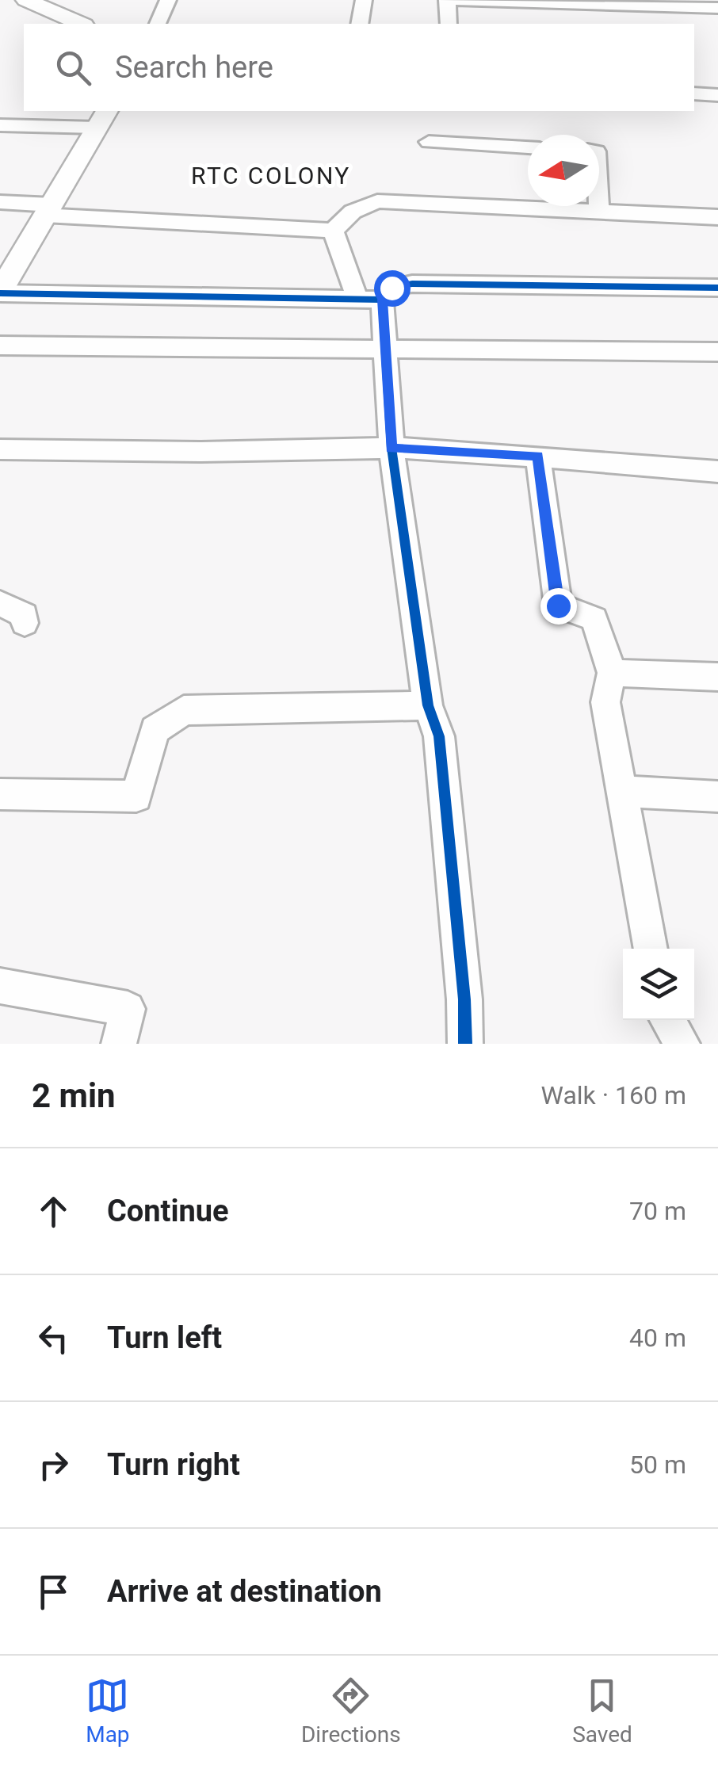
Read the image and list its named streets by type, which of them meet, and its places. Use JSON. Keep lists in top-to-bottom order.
{
  "districts": ["RTC COLONY"],
  "north": "left",
  "page": {
    "search": "Search here",
    "heading": ["2 min", "Walk · 160 m"],
    "list": [
      ["Continue", "70 m"],
      ["Turn left", "40 m"],
      ["Turn right", "50 m"],
      "Arrive at destination"
    ],
    "nav": ["Map", "Directions", "Saved"]
  }
}
